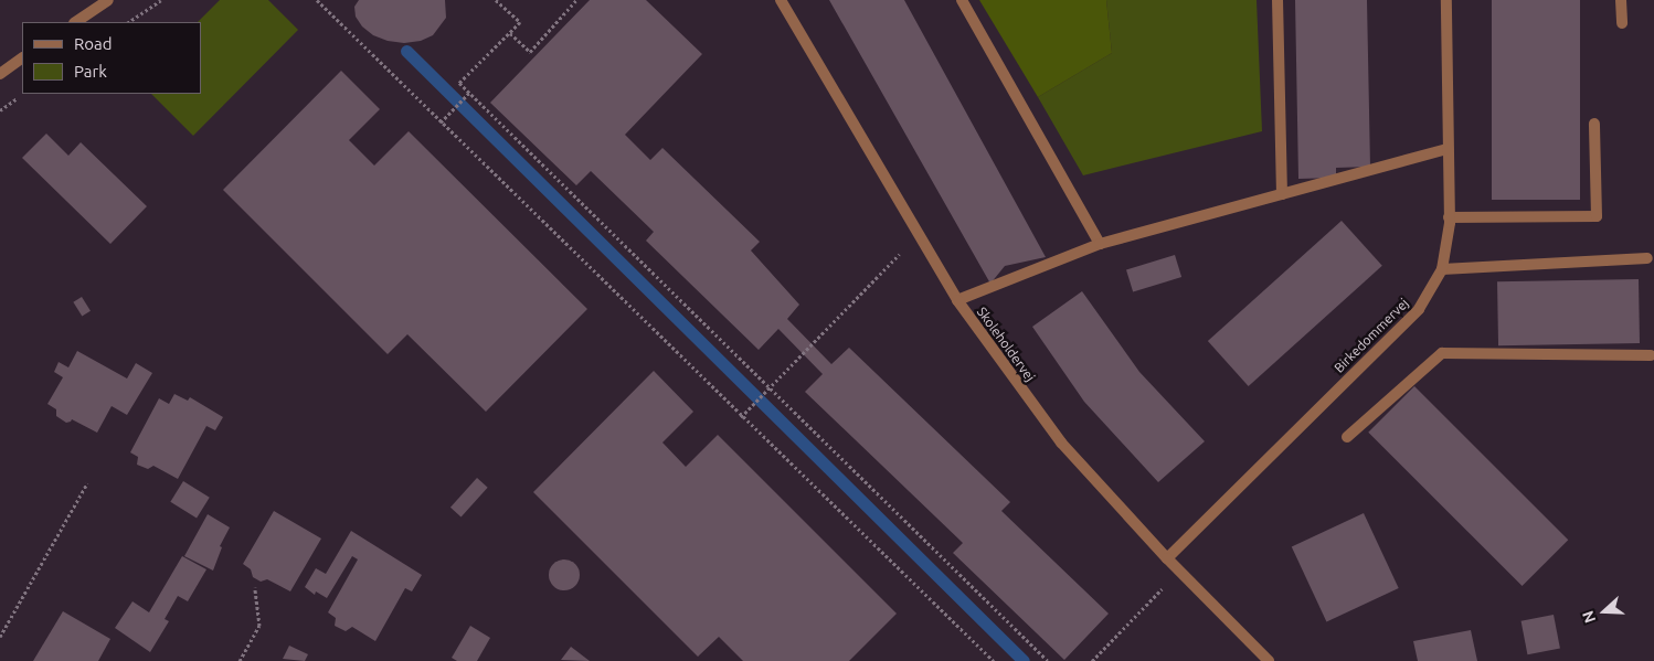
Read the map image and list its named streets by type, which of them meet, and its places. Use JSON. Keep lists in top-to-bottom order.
{
  "streets": {
    "street": ["Birkedommervej", "Skoleholdervej"]
  },
  "crossings": [
    ["Birkedommervej", "Skoleholdervej"]
  ],
  "legend": ["Road", "Park"],
  "north": "left"
}
